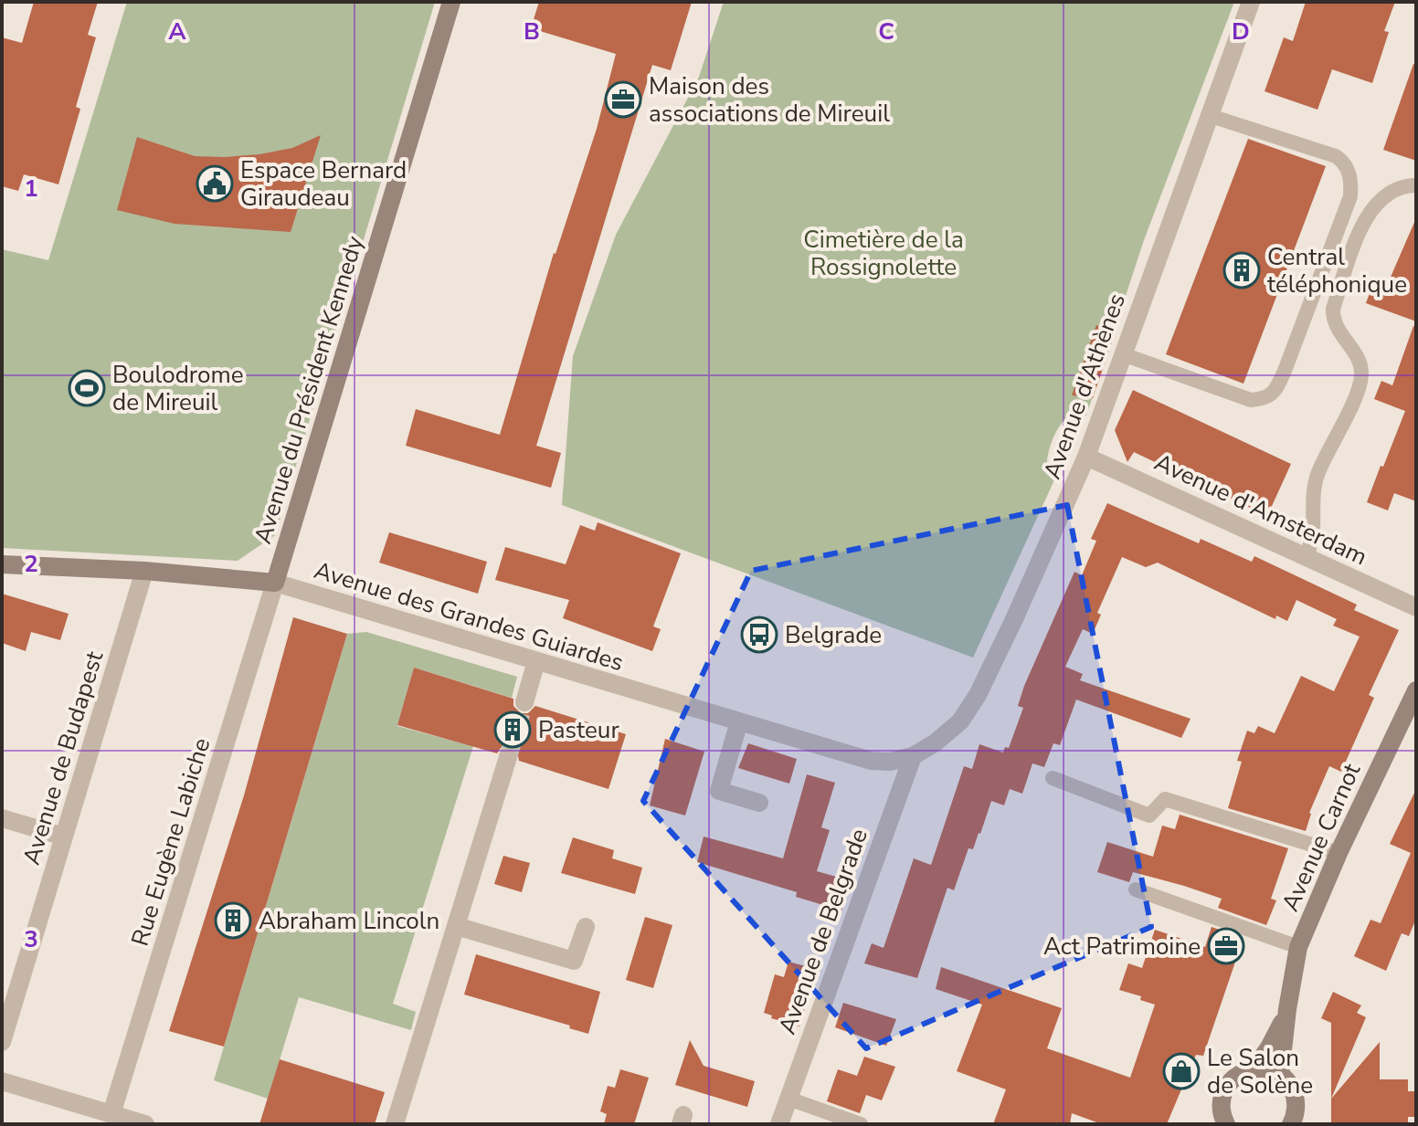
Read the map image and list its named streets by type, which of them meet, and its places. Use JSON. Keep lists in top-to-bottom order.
{
  "streets": {
    "street": [
      "Avenue d'Athènes",
      "Avenue du Président Kennedy",
      "Avenue d'Amsterdam",
      "Avenue des Grandes Guiardes",
      "Avenue de Budapest",
      "Avenue Carnot",
      "Rue Eugène Labiche",
      "Avenue de Belgrade"
    ]
  },
  "crossings": [
    ["Avenue d'Athènes", "Avenue d'Amsterdam"],
    ["Avenue d'Athènes", "Avenue des Grandes Guiardes"],
    ["Avenue d'Athènes", "Avenue de Belgrade"],
    ["Avenue du Président Kennedy", "Avenue des Grandes Guiardes"],
    ["Avenue du Président Kennedy", "Rue Eugène Labiche"],
    ["Avenue des Grandes Guiardes", "Avenue de Budapest"],
    ["Avenue des Grandes Guiardes", "Rue Eugène Labiche"],
    ["Avenue des Grandes Guiardes", "Avenue de Belgrade"]
  ],
  "parks": ["Cimetière de la Rossignolette"],
  "places": {
    "office": ["Maison des associations de Mireuil", "Act Patrimoine"],
    "public building": ["Espace Bernard Giraudeau"],
    "building": ["Central téléphonique", "Pasteur", "Abraham Lincoln"],
    "sports": ["Boulodrome de Mireuil"],
    "bus stop": ["Belgrade"],
    "shop": ["Le Salon de Solène"]
  },
  "grid": {
    "columns": [
      "A",
      "B",
      "C",
      "D"
    ],
    "rows": ["1", "2", "3"]
  }
}
